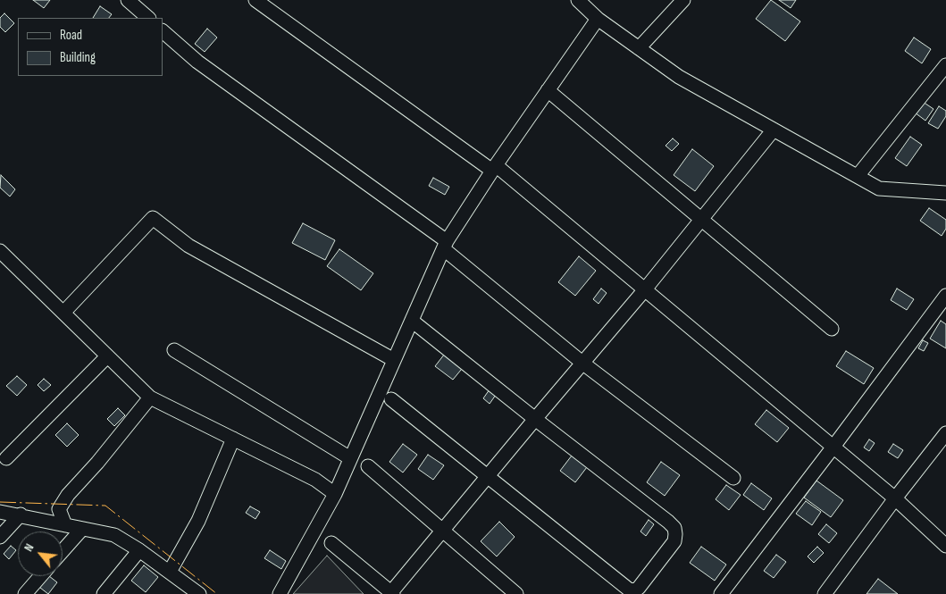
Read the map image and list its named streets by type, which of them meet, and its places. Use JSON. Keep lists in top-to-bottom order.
{
  "legend": ["Road", "Building"],
  "north": "top left"
}
